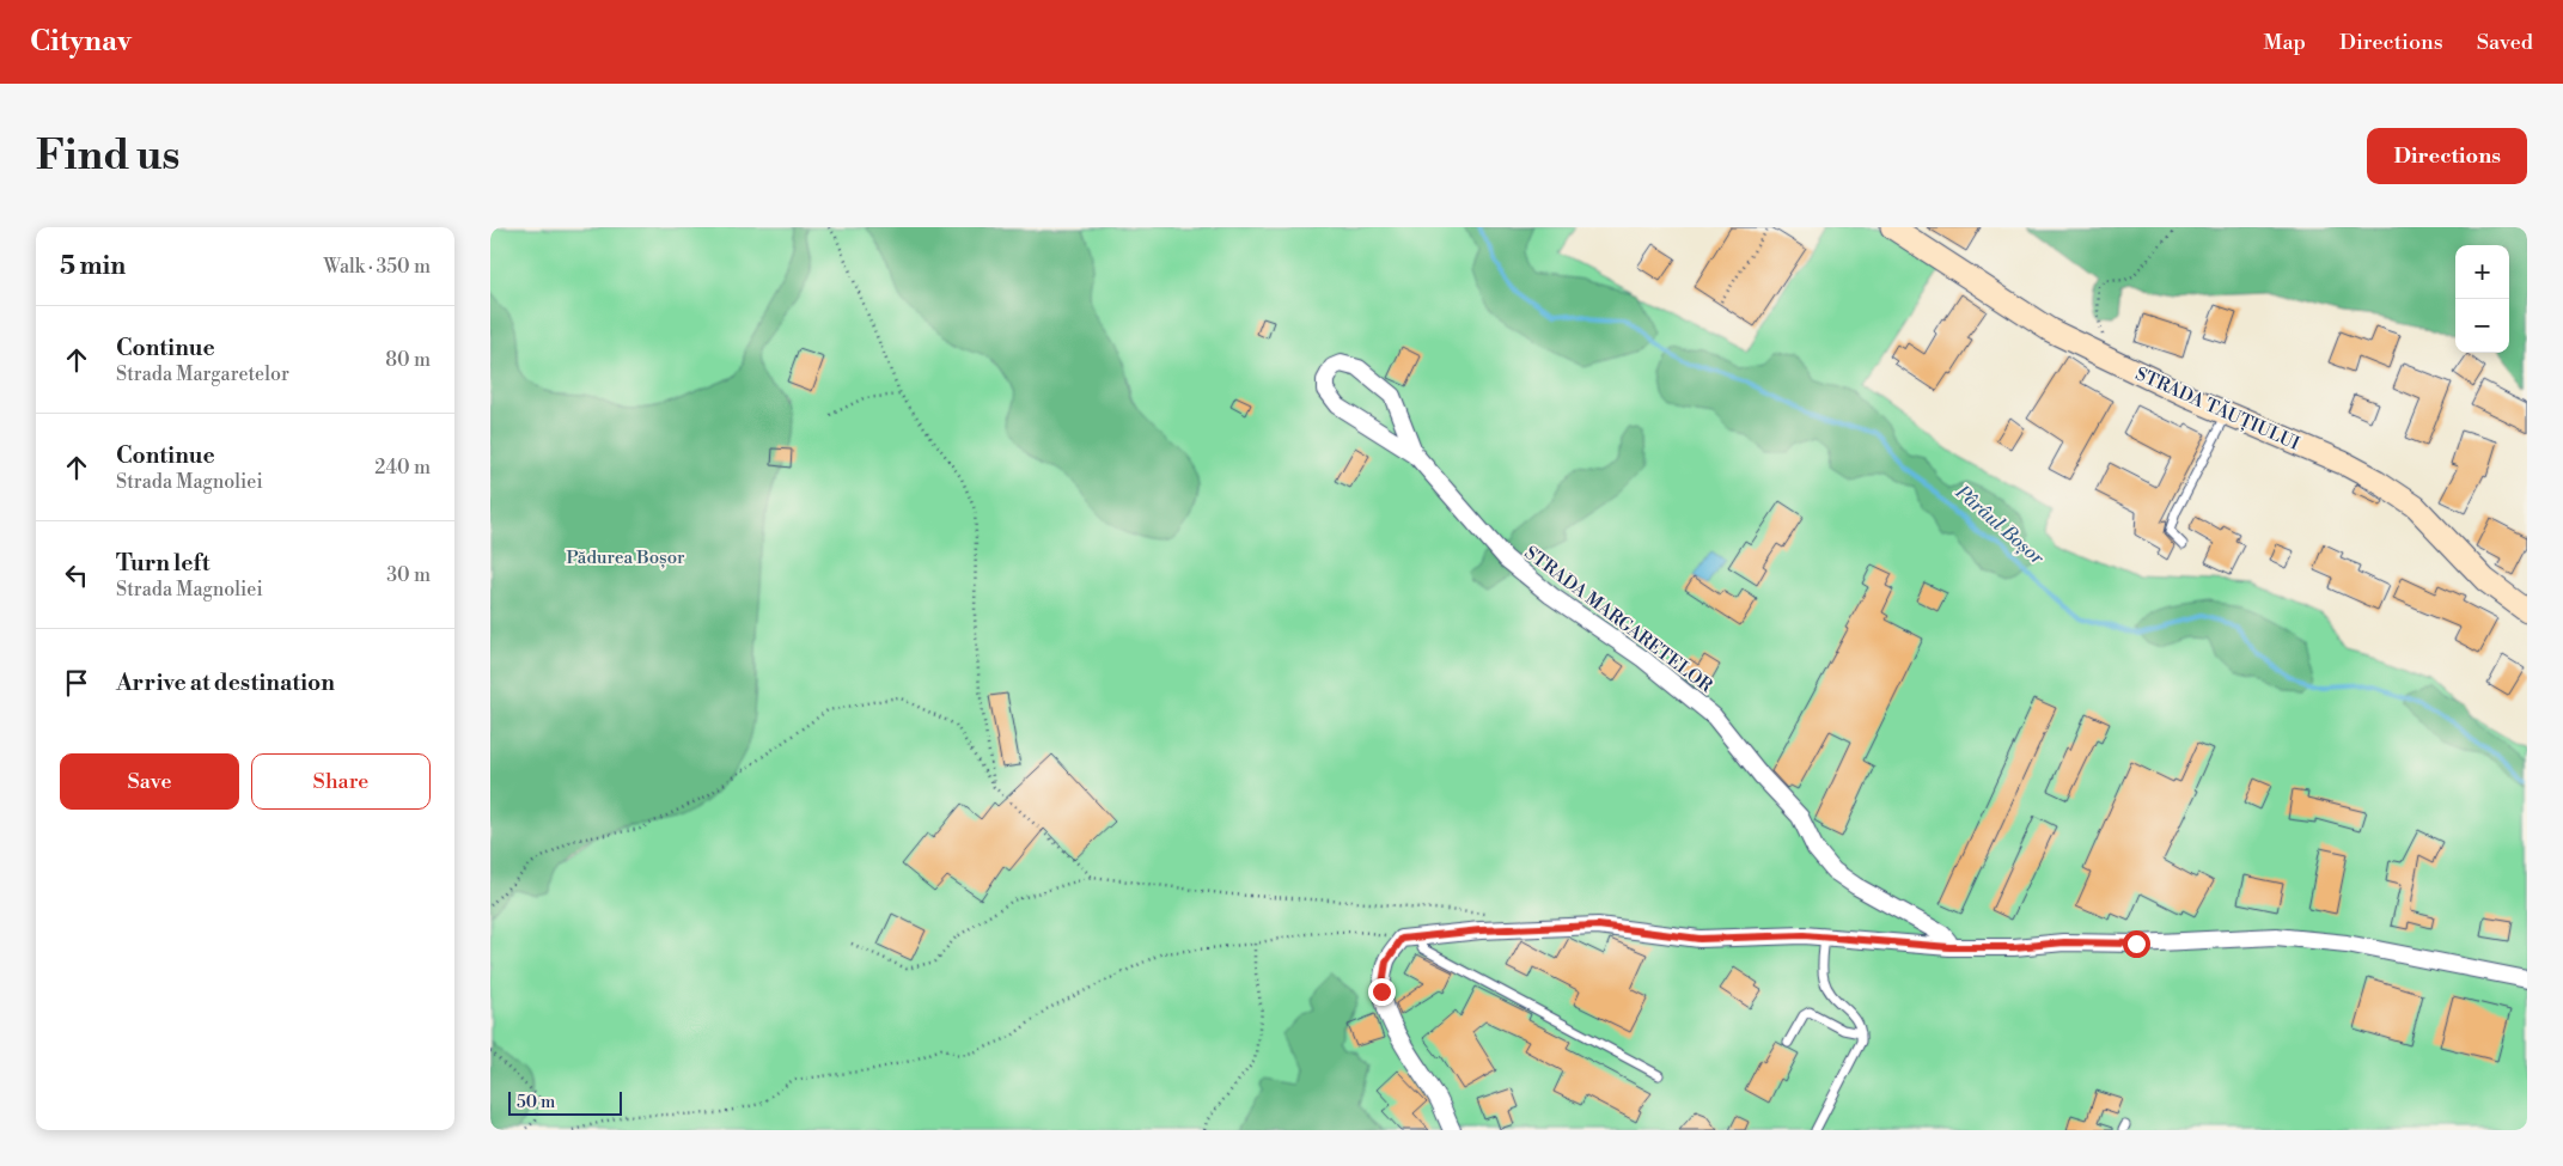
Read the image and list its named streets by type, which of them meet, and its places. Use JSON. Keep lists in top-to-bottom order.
{
  "streets": {
    "main road": ["STRADA TĂUȚIULUI"],
    "street": ["STRADA MARGARETELOR"]
  },
  "water": ["Pârâul Boșor"],
  "parks": ["Pădurea Boșor"],
  "scale_bar": "50 m",
  "page": {
    "header": "Citynav",
    "nav": ["Map", "Directions", "Saved"],
    "buttons": [
      "Directions",
      ["Save", "Share"]
    ],
    "title": "Find us",
    "heading": ["5 min", "Walk · 350 m"],
    "map_buttons": ["+", "−"],
    "list": [
      ["Continue", "Strada Margaretelor", "80 m"],
      ["Continue", "Strada Magnoliei", "240 m"],
      ["Turn left", "Strada Magnoliei", "30 m"],
      "Arrive at destination"
    ],
    "scale": "50 m"
  }
}
